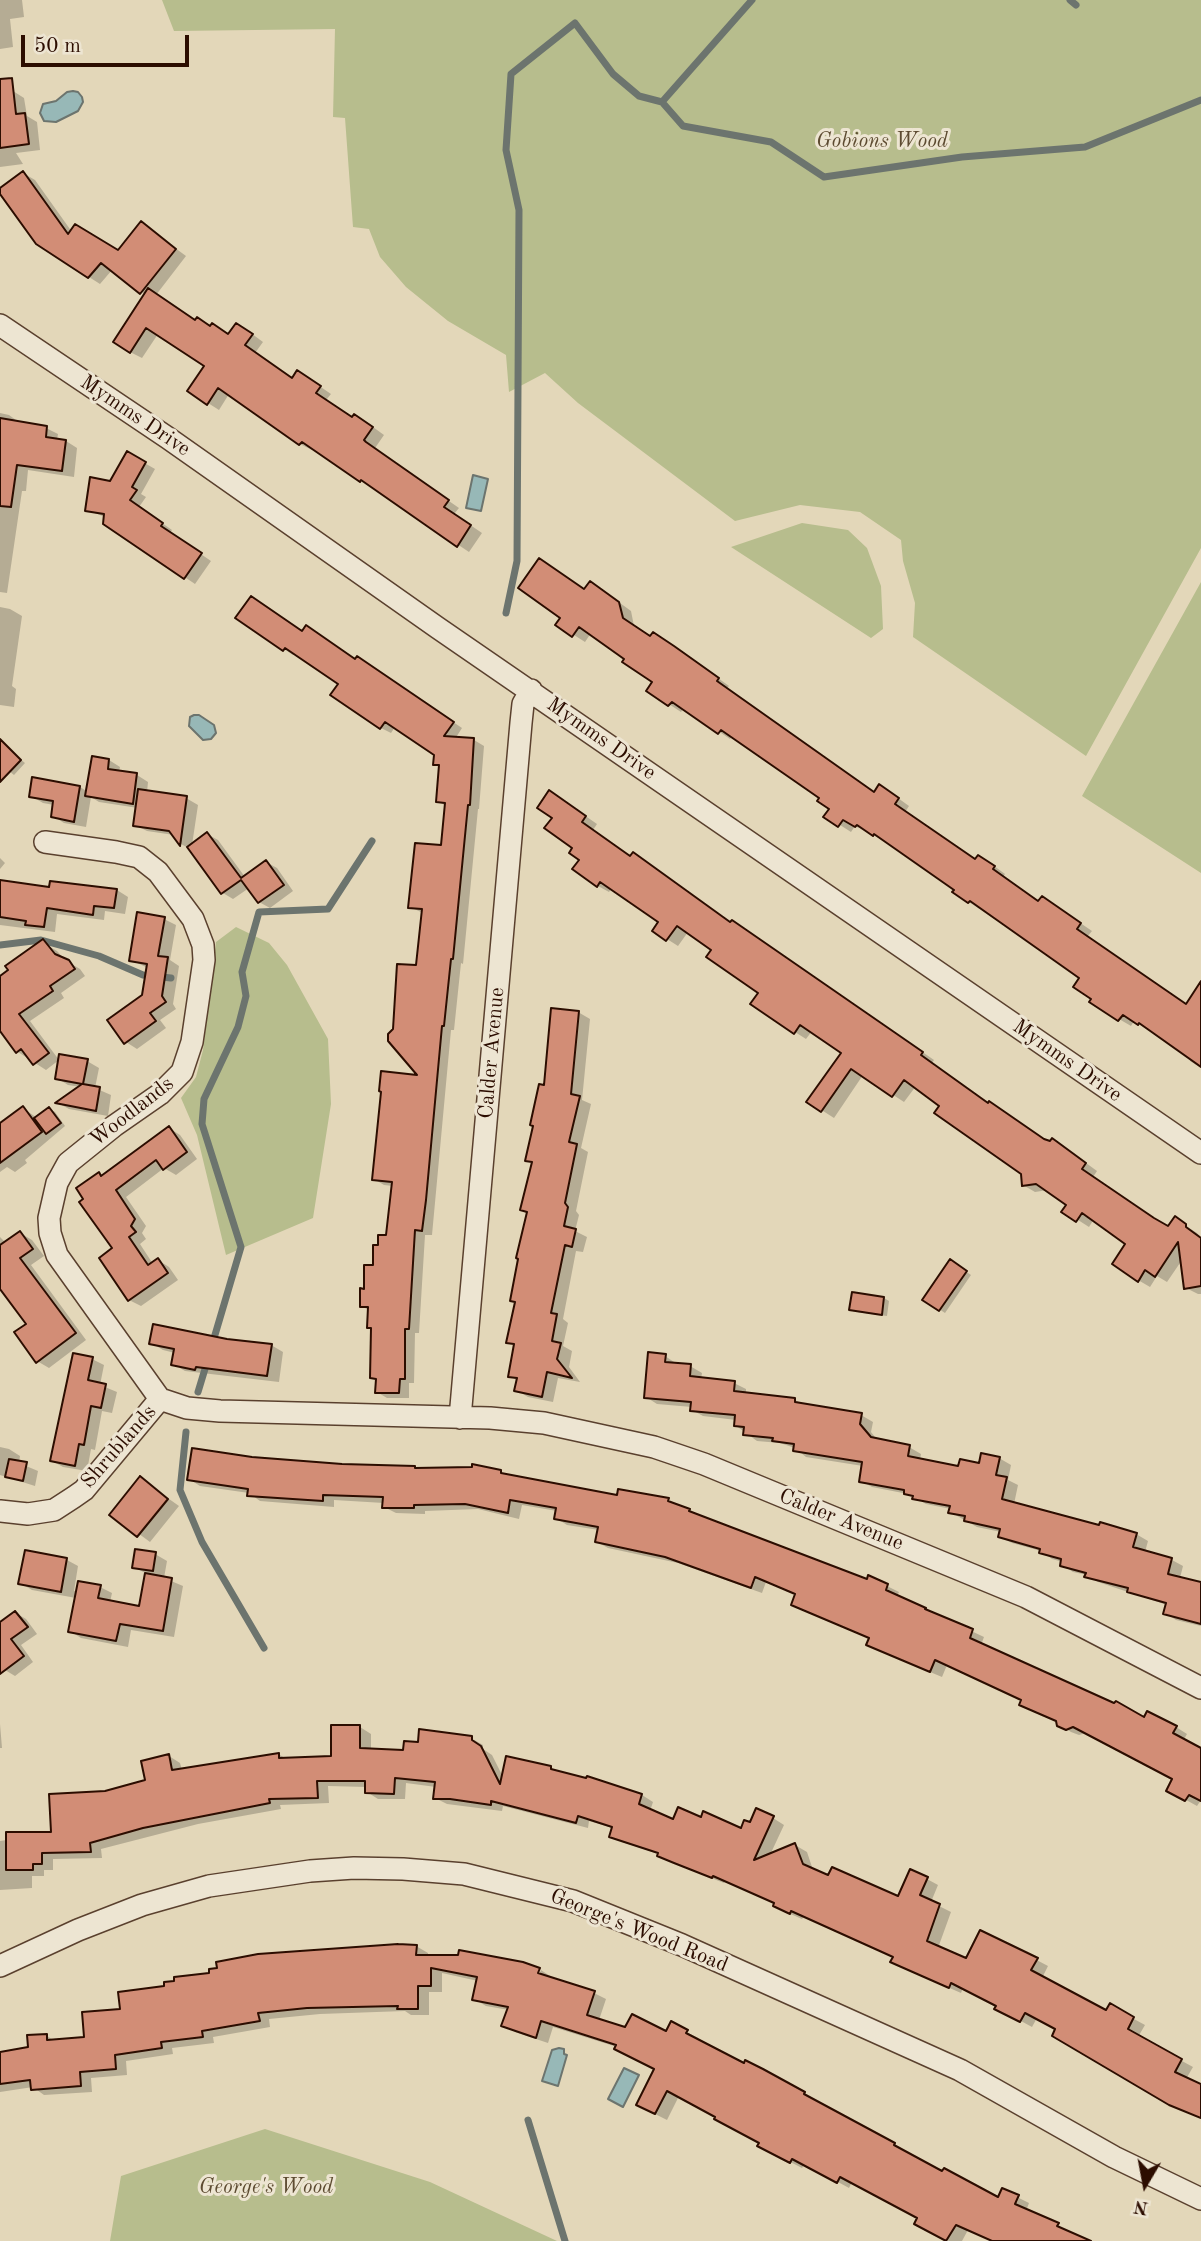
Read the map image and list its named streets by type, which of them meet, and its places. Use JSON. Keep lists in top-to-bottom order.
{
  "streets": {
    "street": [
      "Mymms Drive",
      "Calder Avenue",
      "Woodlands",
      "Shrublands",
      "George's Wood Road"
    ]
  },
  "crossings": [
    ["Mymms Drive", "Calder Avenue"],
    ["Calder Avenue", "Woodlands"],
    ["Calder Avenue", "Shrublands"],
    ["Woodlands", "Shrublands"]
  ],
  "parks": ["Gobions Wood", "George's Wood"],
  "scale_bar": "50 m",
  "north": "bottom"
}
